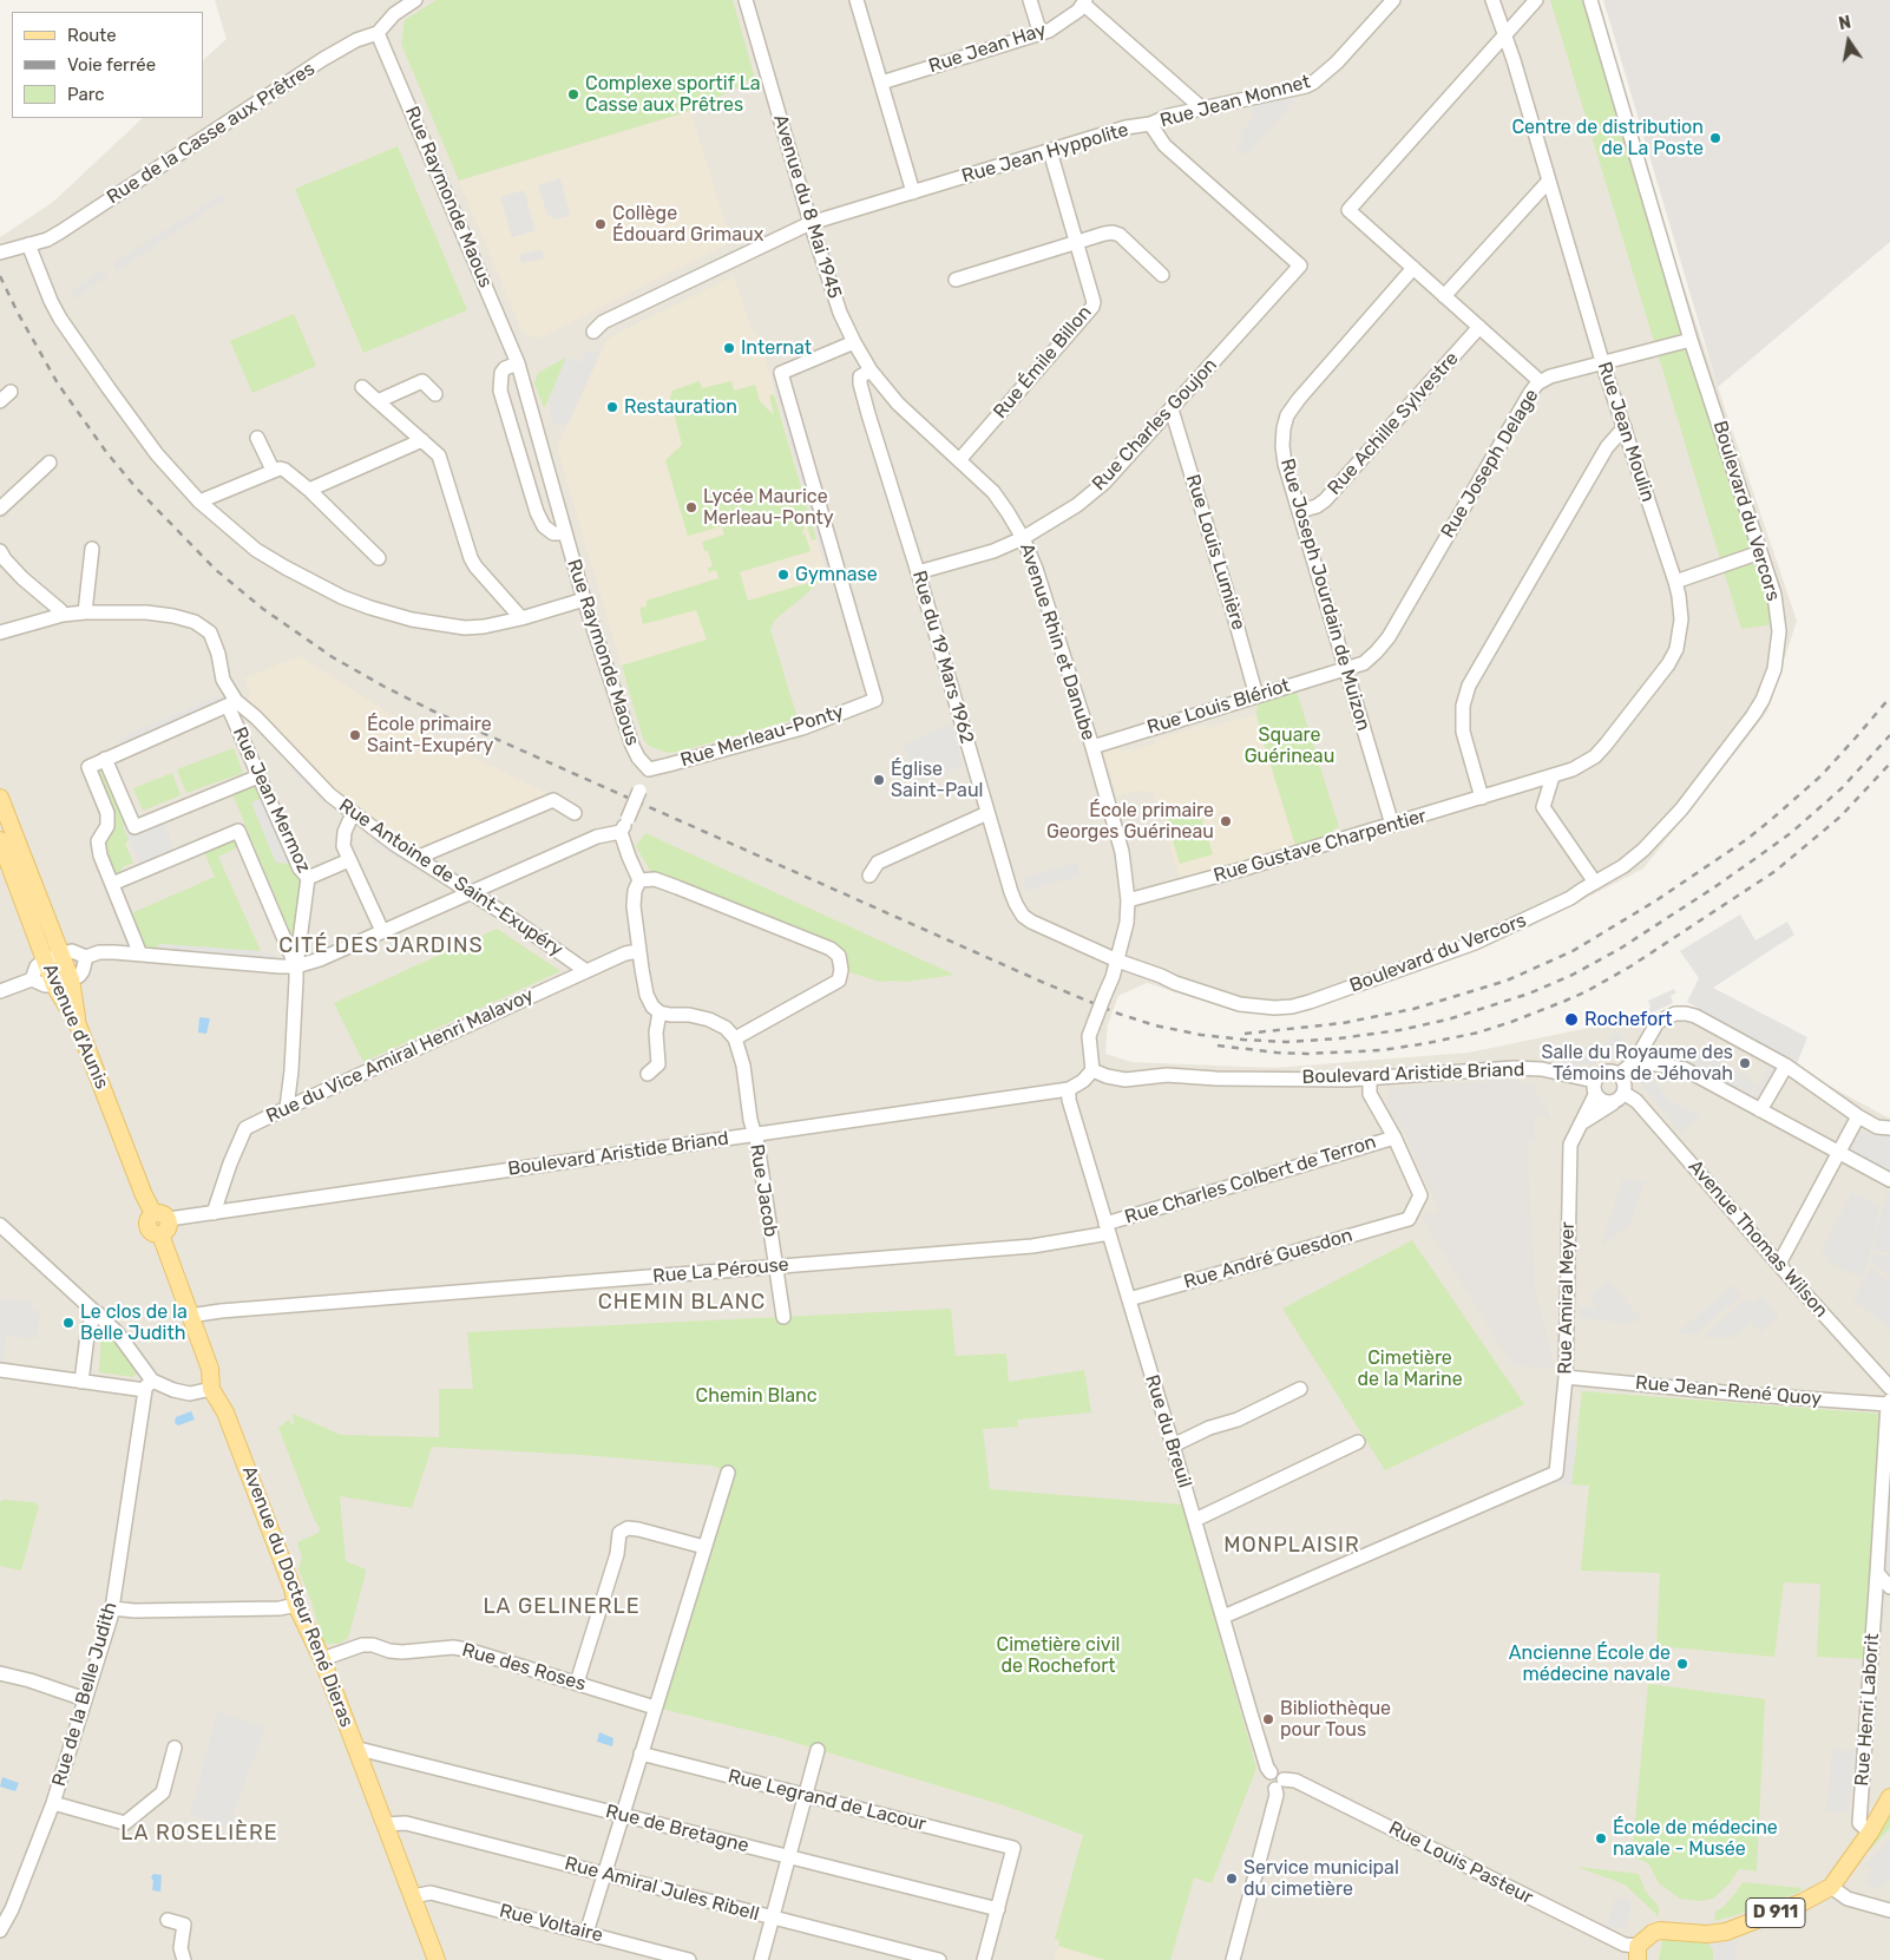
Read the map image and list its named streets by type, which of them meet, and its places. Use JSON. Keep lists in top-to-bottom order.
{
  "streets": {
    "main road": ["Avenue d'Aunis", "Avenue du Docteur René Dieras", "D 911"],
    "street": [
      "Rue Jean Hay",
      "Rue Jean Monnet",
      "Rue de la Casse aux Prêtres",
      "Rue Jean Hyppolite",
      "Rue Raymonde Maous",
      "Avenue du 8 Mai 1945",
      "Rue Émile Billon",
      "Rue Achille Sylvestre",
      "Rue Charles Goujon",
      "Rue Jean Moulin",
      "Rue Joseph Delage",
      "Boulevard du Vercors",
      "Rue Louis Lumière",
      "Rue Joseph Jourdain de Muizon",
      "Avenue Rhin et Danube",
      "Rue du 19 Mars 1962",
      "Rue Louis Blériot",
      "Rue Merleau-Ponty",
      "Rue Jean Mermoz",
      "Rue Gustave Charpentier",
      "Rue Antoine de Saint-Exupéry",
      "Rue du Vice Amiral Henri Malavoy",
      "Boulevard Aristide Briand",
      "Rue Charles Colbert de Terron",
      "Rue Jacob",
      "Avenue Thomas Wilson",
      "Rue André Guesdon",
      "Rue La Pérouse",
      "Rue Amiral Meyer",
      "Rue Jean-René Quoy",
      "Rue du Breuil",
      "Rue des Roses",
      "Rue de la Belle Judith",
      "Rue Henri Laborit",
      "Rue Legrand de Lacour",
      "Rue de Bretagne",
      "Rue Louis Pasteur",
      "Rue Amiral Jules Ribell",
      "Rue Voltaire"
    ]
  },
  "crossings": [
    ["Rue Jean Monnet", "Rue Jean Hyppolite"],
    ["Rue de la Casse aux Prêtres", "Rue Raymonde Maous"],
    ["Rue Jean Hyppolite", "Avenue du 8 Mai 1945"],
    ["Rue Jean Hyppolite", "Rue Émile Billon"],
    ["Rue Jean Hyppolite", "Rue Charles Goujon"],
    ["Rue Raymonde Maous", "Rue Merleau-Ponty"],
    ["Avenue du 8 Mai 1945", "Avenue Rhin et Danube"],
    ["Avenue du 8 Mai 1945", "Rue Merleau-Ponty"],
    ["Rue Émile Billon", "Avenue Rhin et Danube"],
    ["Rue Achille Sylvestre", "Rue Joseph Jourdain de Muizon"],
    ["Rue Charles Goujon", "Rue Louis Lumière"],
    ["Rue Charles Goujon", "Avenue Rhin et Danube"],
    ["Rue Charles Goujon", "Rue du 19 Mars 1962"],
    ["Rue Jean Moulin", "Rue Joseph Delage"],
    ["Rue Jean Moulin", "Rue Gustave Charpentier"],
    ["Rue Joseph Delage", "Boulevard du Vercors"],
    ["Rue Joseph Delage", "Rue Joseph Jourdain de Muizon"],
    ["Rue Joseph Delage", "Rue Louis Blériot"],
    ["Boulevard du Vercors", "Avenue Rhin et Danube"],
    ["Boulevard du Vercors", "Rue du 19 Mars 1962"],
    ["Rue Louis Lumière", "Rue Louis Blériot"],
    ["Rue Joseph Jourdain de Muizon", "Rue Louis Blériot"],
    ["Rue Joseph Jourdain de Muizon", "Rue Gustave Charpentier"],
    ["Avenue Rhin et Danube", "Rue du 19 Mars 1962"],
    ["Avenue Rhin et Danube", "Rue Louis Blériot"],
    ["Avenue Rhin et Danube", "Rue Merleau-Ponty"],
    ["Avenue Rhin et Danube", "Rue Gustave Charpentier"],
    ["Avenue Rhin et Danube", "Boulevard Aristide Briand"],
    ["Rue Jean Mermoz", "Rue Antoine de Saint-Exupéry"],
    ["Rue Jean Mermoz", "Rue du Vice Amiral Henri Malavoy"],
    ["Rue Antoine de Saint-Exupéry", "Rue du Vice Amiral Henri Malavoy"],
    ["Avenue d'Aunis", "Boulevard Aristide Briand"],
    ["Avenue d'Aunis", "Avenue du Docteur René Dieras"],
    ["Rue du Vice Amiral Henri Malavoy", "Boulevard Aristide Briand"],
    ["Boulevard Aristide Briand", "Rue Jacob"],
    ["Boulevard Aristide Briand", "Avenue Thomas Wilson"],
    ["Boulevard Aristide Briand", "Rue Amiral Meyer"],
    ["Boulevard Aristide Briand", "Rue du Breuil"],
    ["Boulevard Aristide Briand", "Avenue du Docteur René Dieras"],
    ["Rue Charles Colbert de Terron", "Rue André Guesdon"],
    ["Rue Charles Colbert de Terron", "Rue La Pérouse"],
    ["Rue Charles Colbert de Terron", "Rue du Breuil"],
    ["Rue Jacob", "Rue La Pérouse"],
    ["Avenue Thomas Wilson", "Rue Amiral Meyer"],
    ["Rue André Guesdon", "Rue du Breuil"],
    ["Rue La Pérouse", "Rue du Breuil"],
    ["Rue La Pérouse", "Avenue du Docteur René Dieras"],
    ["Rue Amiral Meyer", "Rue Jean-René Quoy"],
    ["Rue Amiral Meyer", "Rue du Breuil"],
    ["Rue Jean-René Quoy", "Rue Henri Laborit"],
    ["Rue du Breuil", "Rue Louis Pasteur"],
    ["Avenue du Docteur René Dieras", "Rue des Roses"],
    ["Avenue du Docteur René Dieras", "Rue de Bretagne"],
    ["Avenue du Docteur René Dieras", "Rue Amiral Jules Ribell"],
    ["Avenue du Docteur René Dieras", "Rue Voltaire"],
    ["Rue Henri Laborit", "D 911"],
    ["Rue Legrand de Lacour", "Rue de Bretagne"],
    ["Rue Louis Pasteur", "D 911"]
  ],
  "districts": [
    "CITÉ DES JARDINS",
    "CHEMIN BLANC",
    "MONPLAISIR",
    "LA GELINERLE",
    "LA ROSELIÈRE"
  ],
  "parks": [
    "Square Guérineau",
    "Cimetière de la Marine",
    "Chemin Blanc",
    "Cimetière civil de Rochefort"
  ],
  "places": [
    "Complexe sportif La Casse aux Prêtres",
    "Centre de distribution de La Poste",
    "Collège Édouard Grimaux",
    "Internat",
    "Restauration",
    "Lycée Maurice Merleau-Ponty",
    "Gymnase",
    "École primaire Saint-Exupéry",
    "Église Saint-Paul",
    "École primaire Georges Guérineau",
    "Rochefort",
    "Salle du Royaume des Témoins de Jéhovah",
    "Le clos de la Belle Judith",
    "Ancienne École de médecine navale",
    "Bibliothèque pour Tous",
    "École de médecine navale - Musée",
    "Service municipal du cimetière"
  ],
  "legend": ["Route", "Voie ferrée", "Parc"],
  "north": "top"
}
